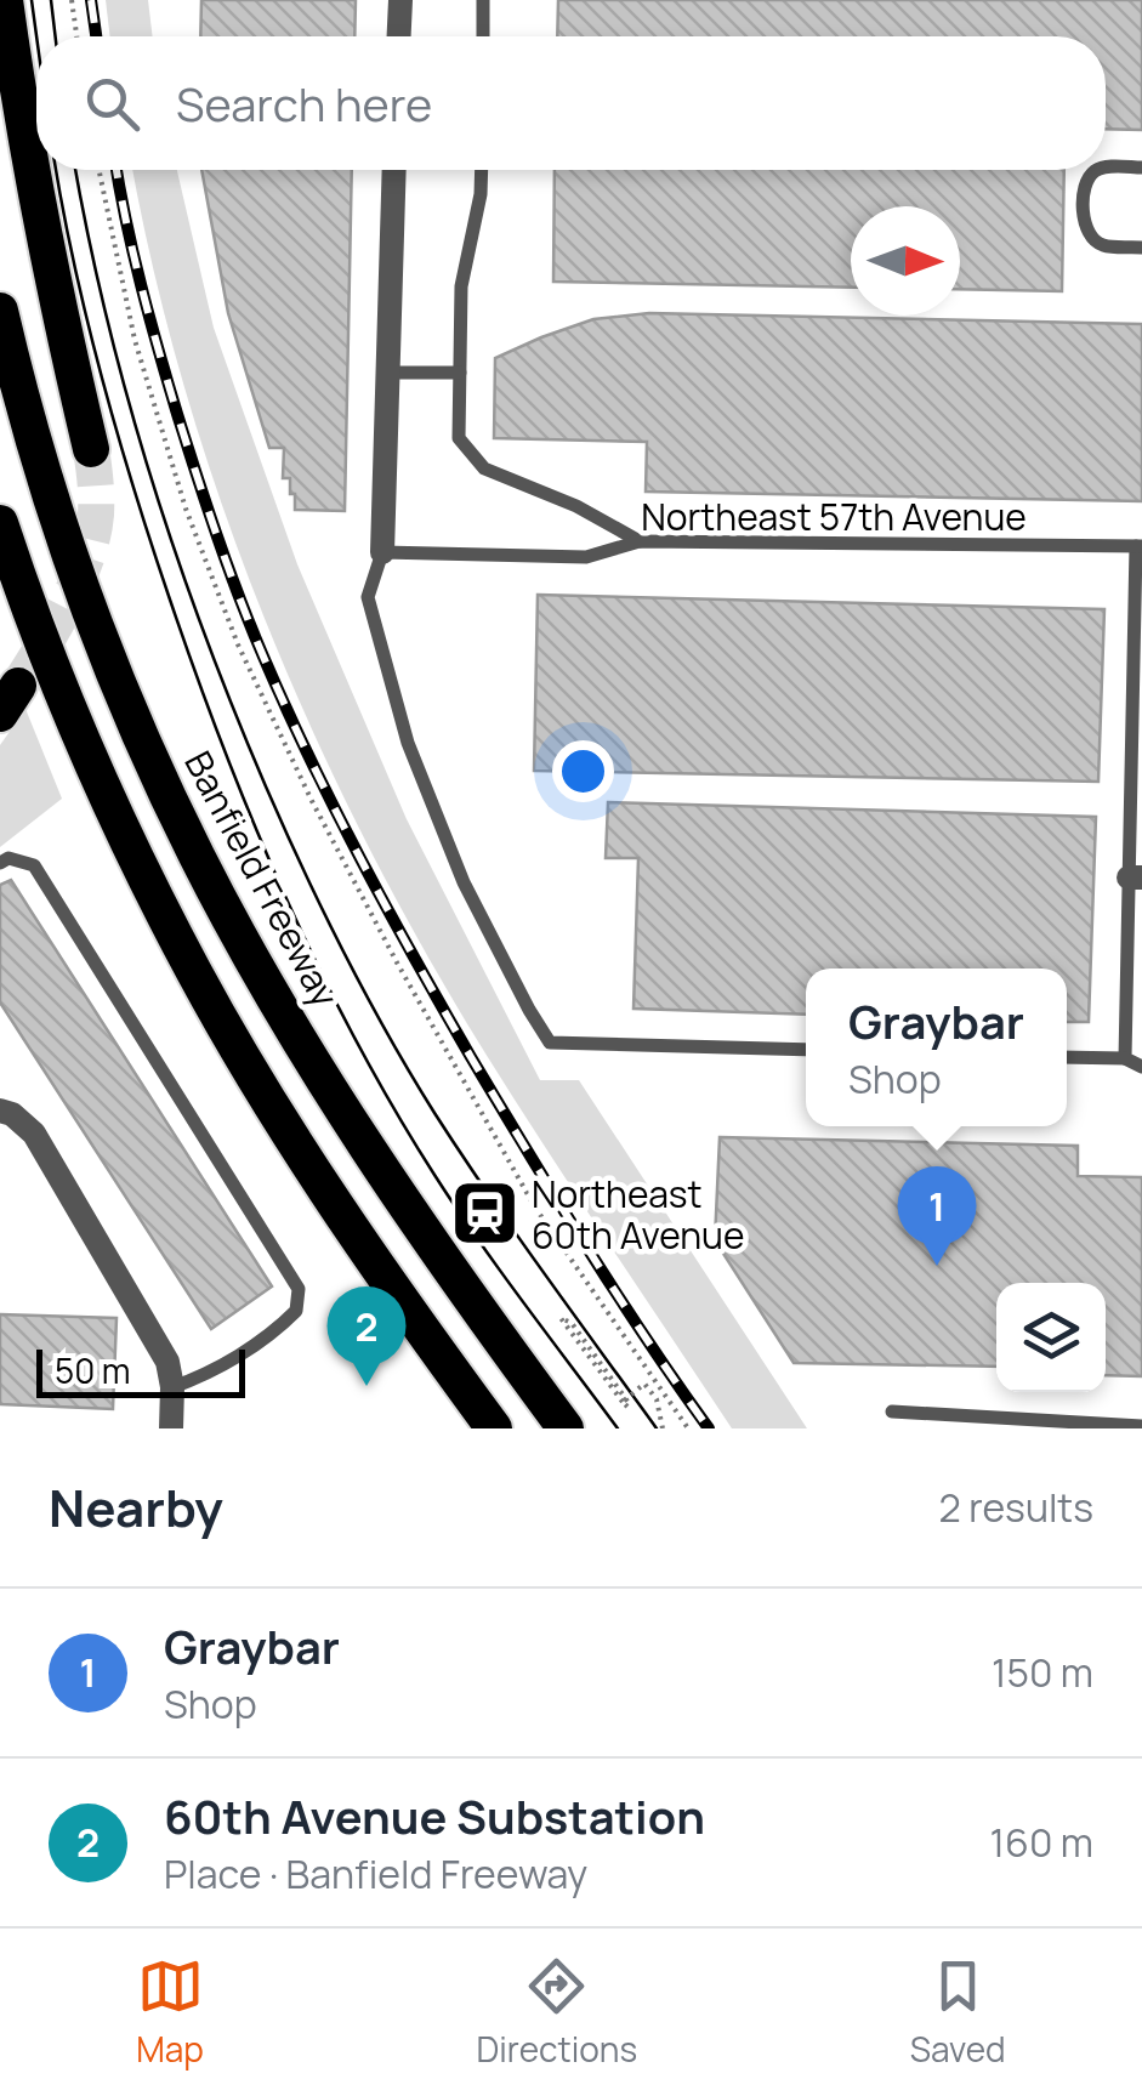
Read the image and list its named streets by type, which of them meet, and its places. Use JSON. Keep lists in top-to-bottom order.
{
  "streets": {
    "highway": ["Banfield Freeway"],
    "lane": ["Northeast 57th Avenue"]
  },
  "places": {
    "station": ["Northeast 60th Avenue"]
  },
  "scale_bar": "50 m",
  "north": "right",
  "page": {
    "search": "Search here",
    "popup": ["Graybar", "Shop"],
    "pins": ["1", "2"],
    "scale": "50 m",
    "heading": ["Nearby", "2 results"],
    "list": [
      {
        "mark": "1",
        "name": "Graybar",
        "note": "Shop",
        "value": "150 m"
      },
      {
        "mark": "2",
        "name": "60th Avenue Substation",
        "note": "Place · Banfield Freeway",
        "value": "160 m"
      }
    ],
    "nav": ["Map", "Directions", "Saved"]
  }
}
